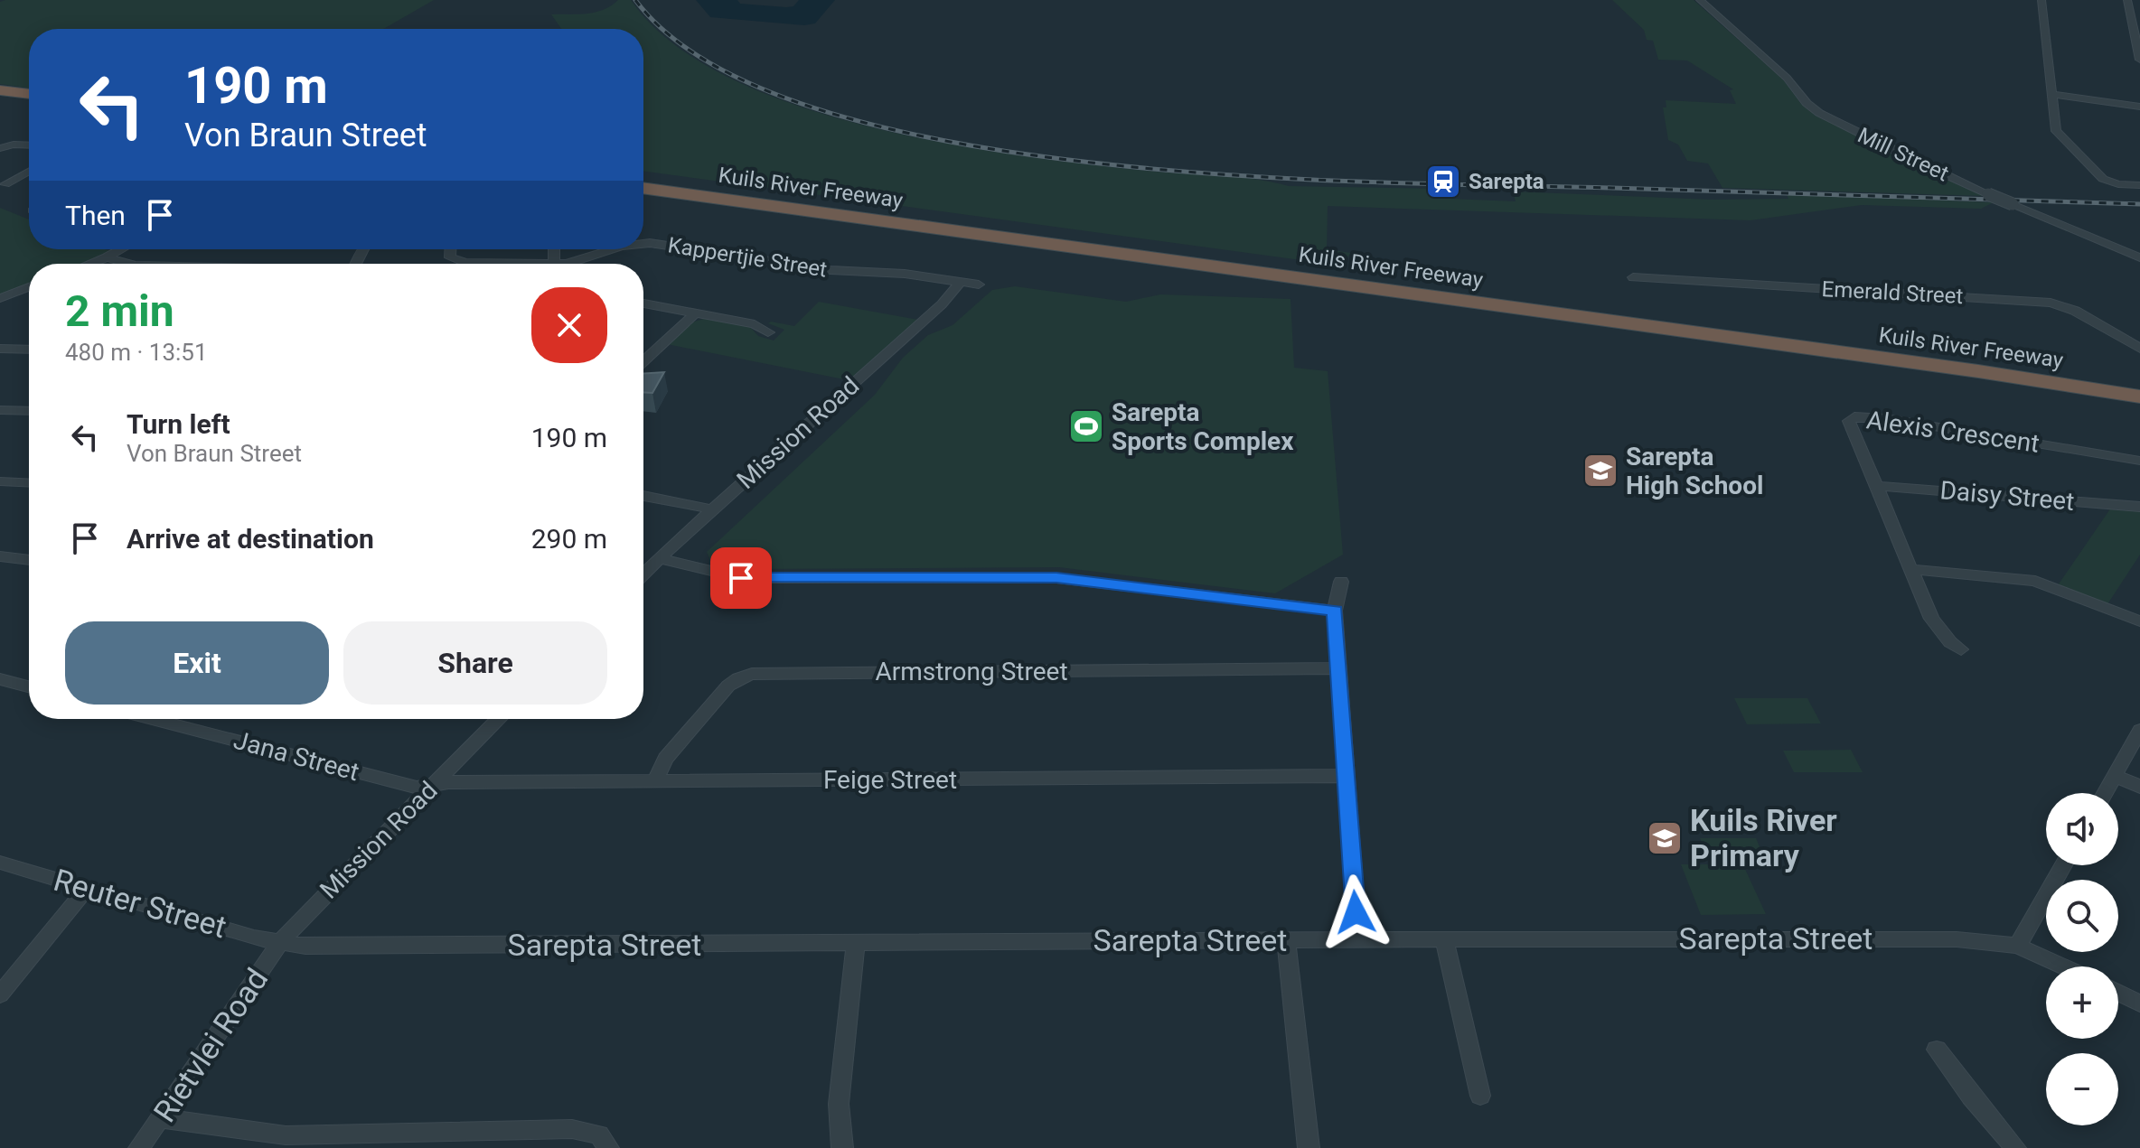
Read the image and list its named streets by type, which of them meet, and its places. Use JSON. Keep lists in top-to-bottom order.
{
  "streets": {
    "highway": ["Kuils River Freeway"],
    "street": [
      "Mill Street",
      "Kappertjie Street",
      "Emerald Street",
      "Alexis Crescent",
      "Mission Road",
      "Daisy Street",
      "Armstrong Street",
      "Jana Street",
      "Feige Street",
      "Reuter Street",
      "Sarepta Street",
      "Rietvlei Road"
    ]
  },
  "crossings": [
    ["Kappertjie Street", "Mission Road"],
    ["Alexis Crescent", "Daisy Street"],
    ["Mission Road", "Jana Street"],
    ["Mission Road", "Feige Street"],
    ["Mission Road", "Reuter Street"],
    ["Mission Road", "Sarepta Street"],
    ["Mission Road", "Rietvlei Road"],
    ["Armstrong Street", "Feige Street"],
    ["Jana Street", "Feige Street"],
    ["Reuter Street", "Sarepta Street"],
    ["Reuter Street", "Rietvlei Road"],
    ["Sarepta Street", "Rietvlei Road"]
  ],
  "places": {
    "station": ["Sarepta"],
    "sports": ["Sarepta Sports Complex"],
    "school or university": ["Sarepta High School", "Kuils River Primary"]
  },
  "page": {
    "turn": ["190 m", "Von Braun Street"],
    "then": "Then",
    "heading": ["2 min", "480 m · 13:51"],
    "list": [
      {
        "name": "Turn left",
        "note": "Von Braun Street",
        "value": "190 m"
      },
      {
        "name": "Arrive at destination",
        "value": "290 m"
      }
    ],
    "buttons": ["Exit", "Share"],
    "map_buttons": ["+", "−"]
  }
}
